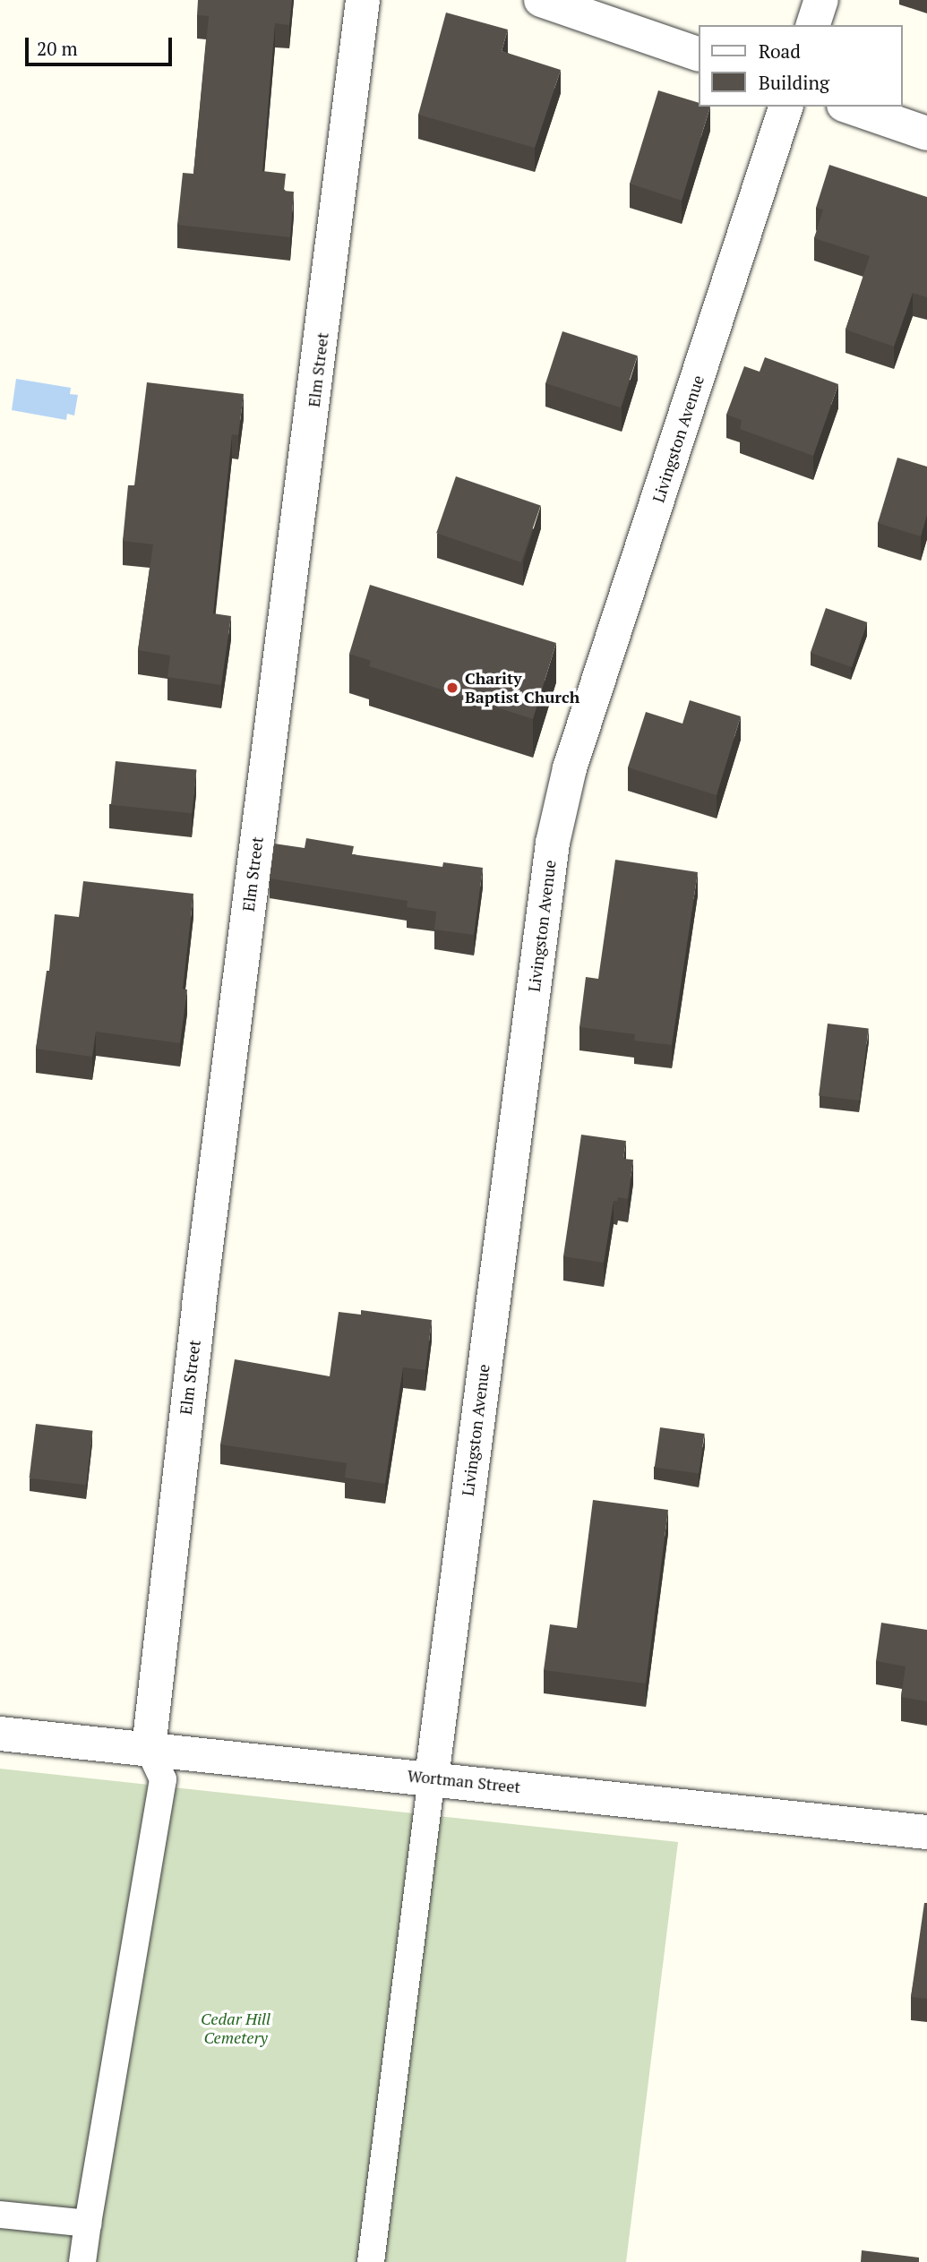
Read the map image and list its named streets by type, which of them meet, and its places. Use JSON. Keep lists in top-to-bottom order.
{
  "streets": {
    "street": ["Elm Street", "Livingston Avenue", "Wortman Street"]
  },
  "crossings": [
    ["Elm Street", "Wortman Street"],
    ["Livingston Avenue", "Wortman Street"]
  ],
  "parks": ["Cedar Hill Cemetery"],
  "places": ["Charity Baptist Church"],
  "legend": ["Road", "Building"],
  "scale_bar": "20 m"
}
